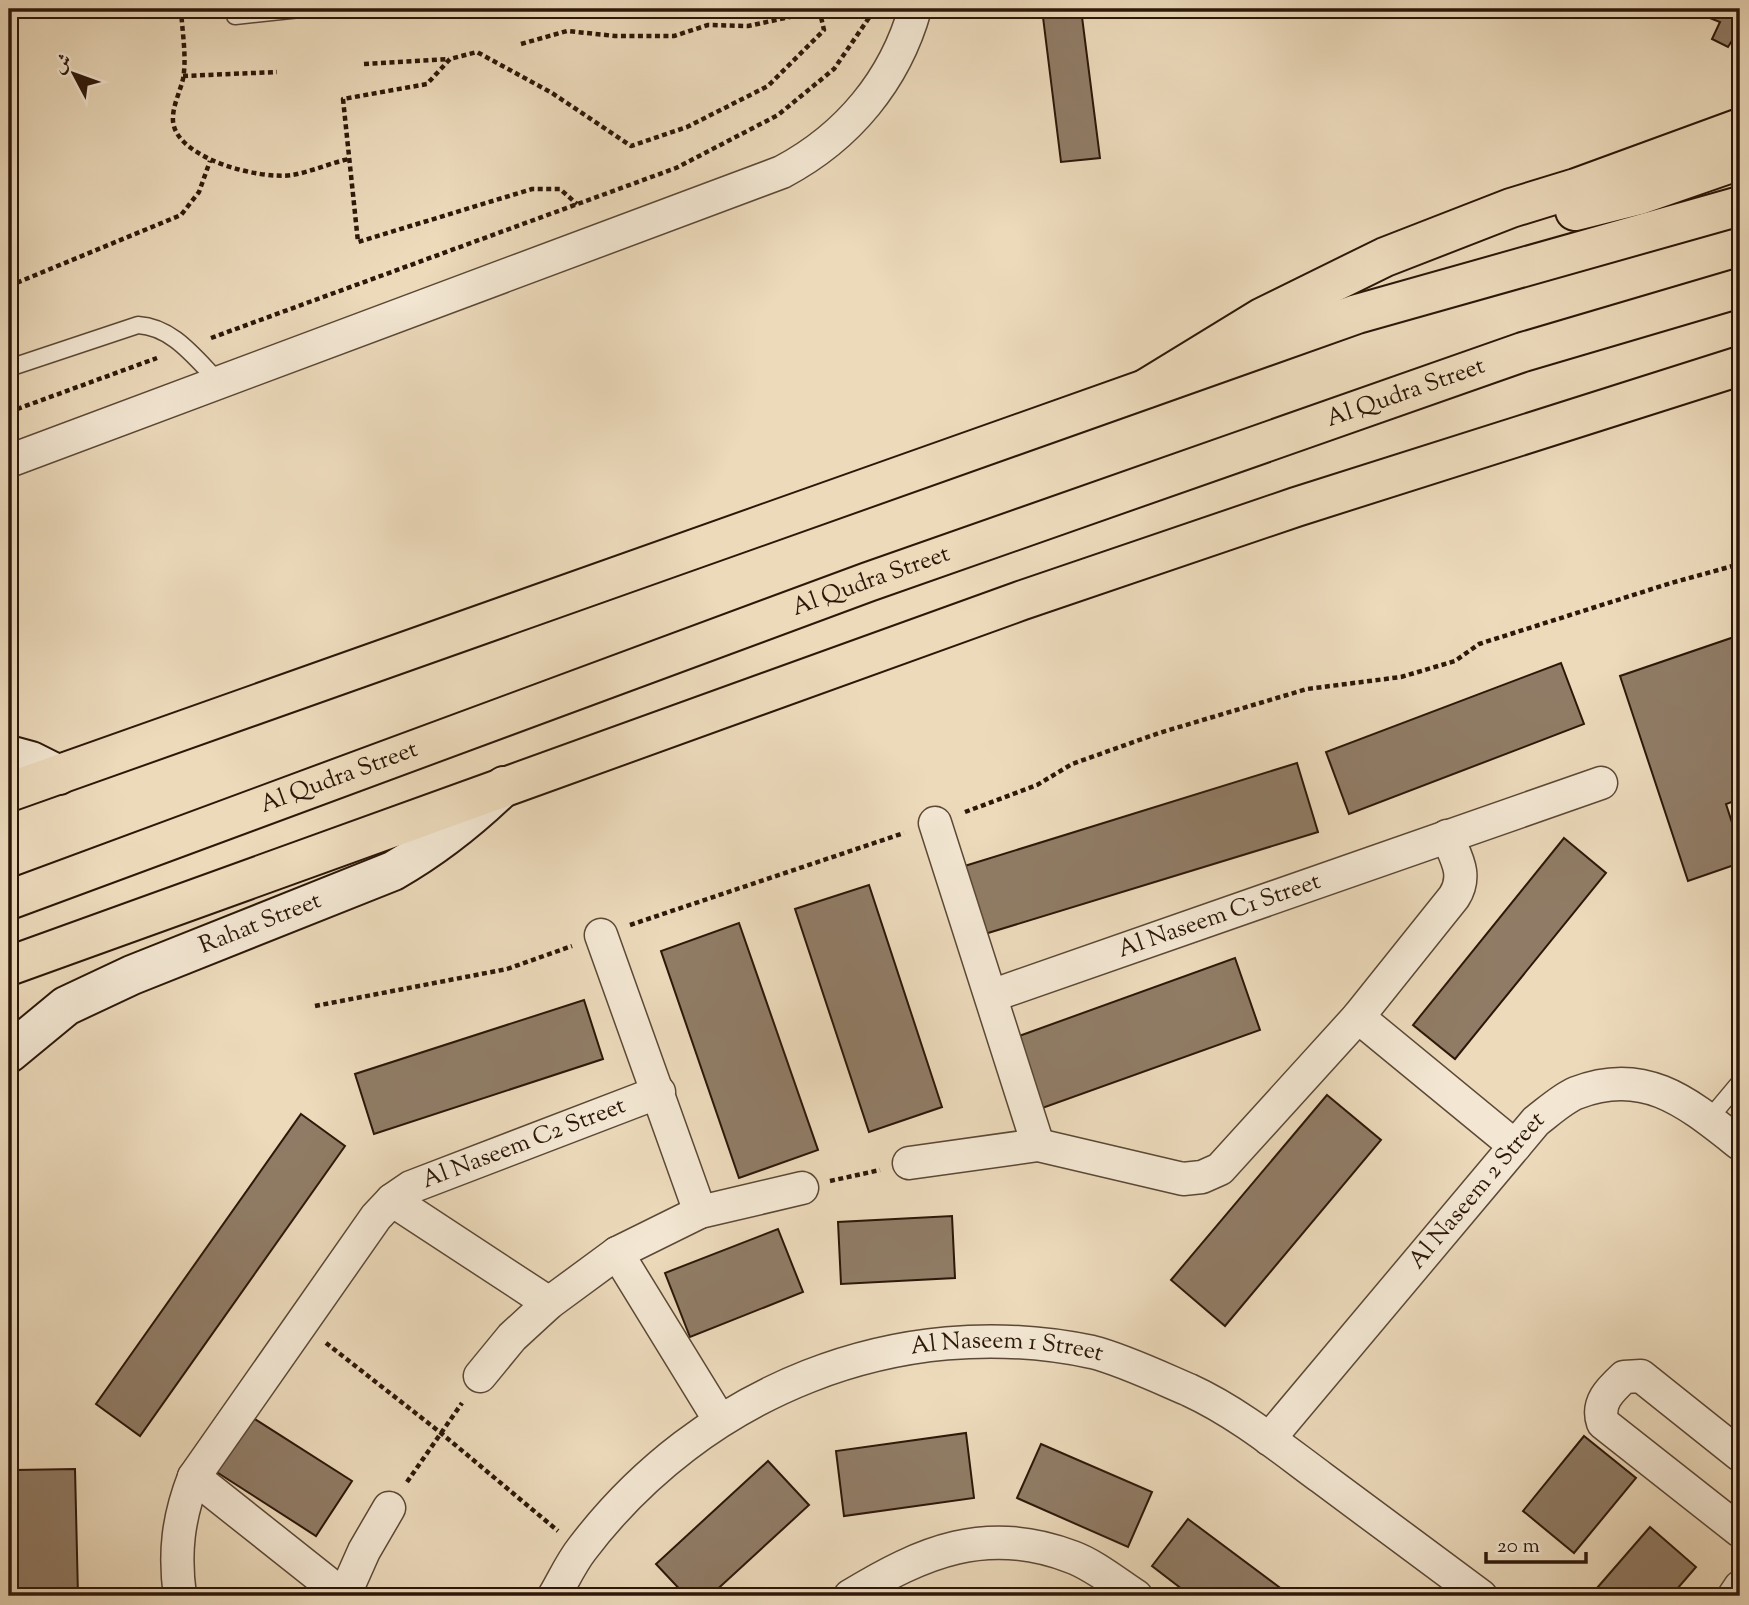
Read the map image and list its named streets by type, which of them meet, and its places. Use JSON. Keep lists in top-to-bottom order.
{
  "streets": {
    "main road": ["Al Qudra Street"],
    "street": [
      "Al Naseem C1 Street",
      "Rahat Street",
      "Al Naseem C2 Street",
      "Al Naseem 2 Street",
      "Al Naseem 1 Street"
    ]
  },
  "crossings": [
    ["Al Naseem 2 Street", "Al Naseem 1 Street"]
  ],
  "scale_bar": "20 m",
  "north": "top left"
}
